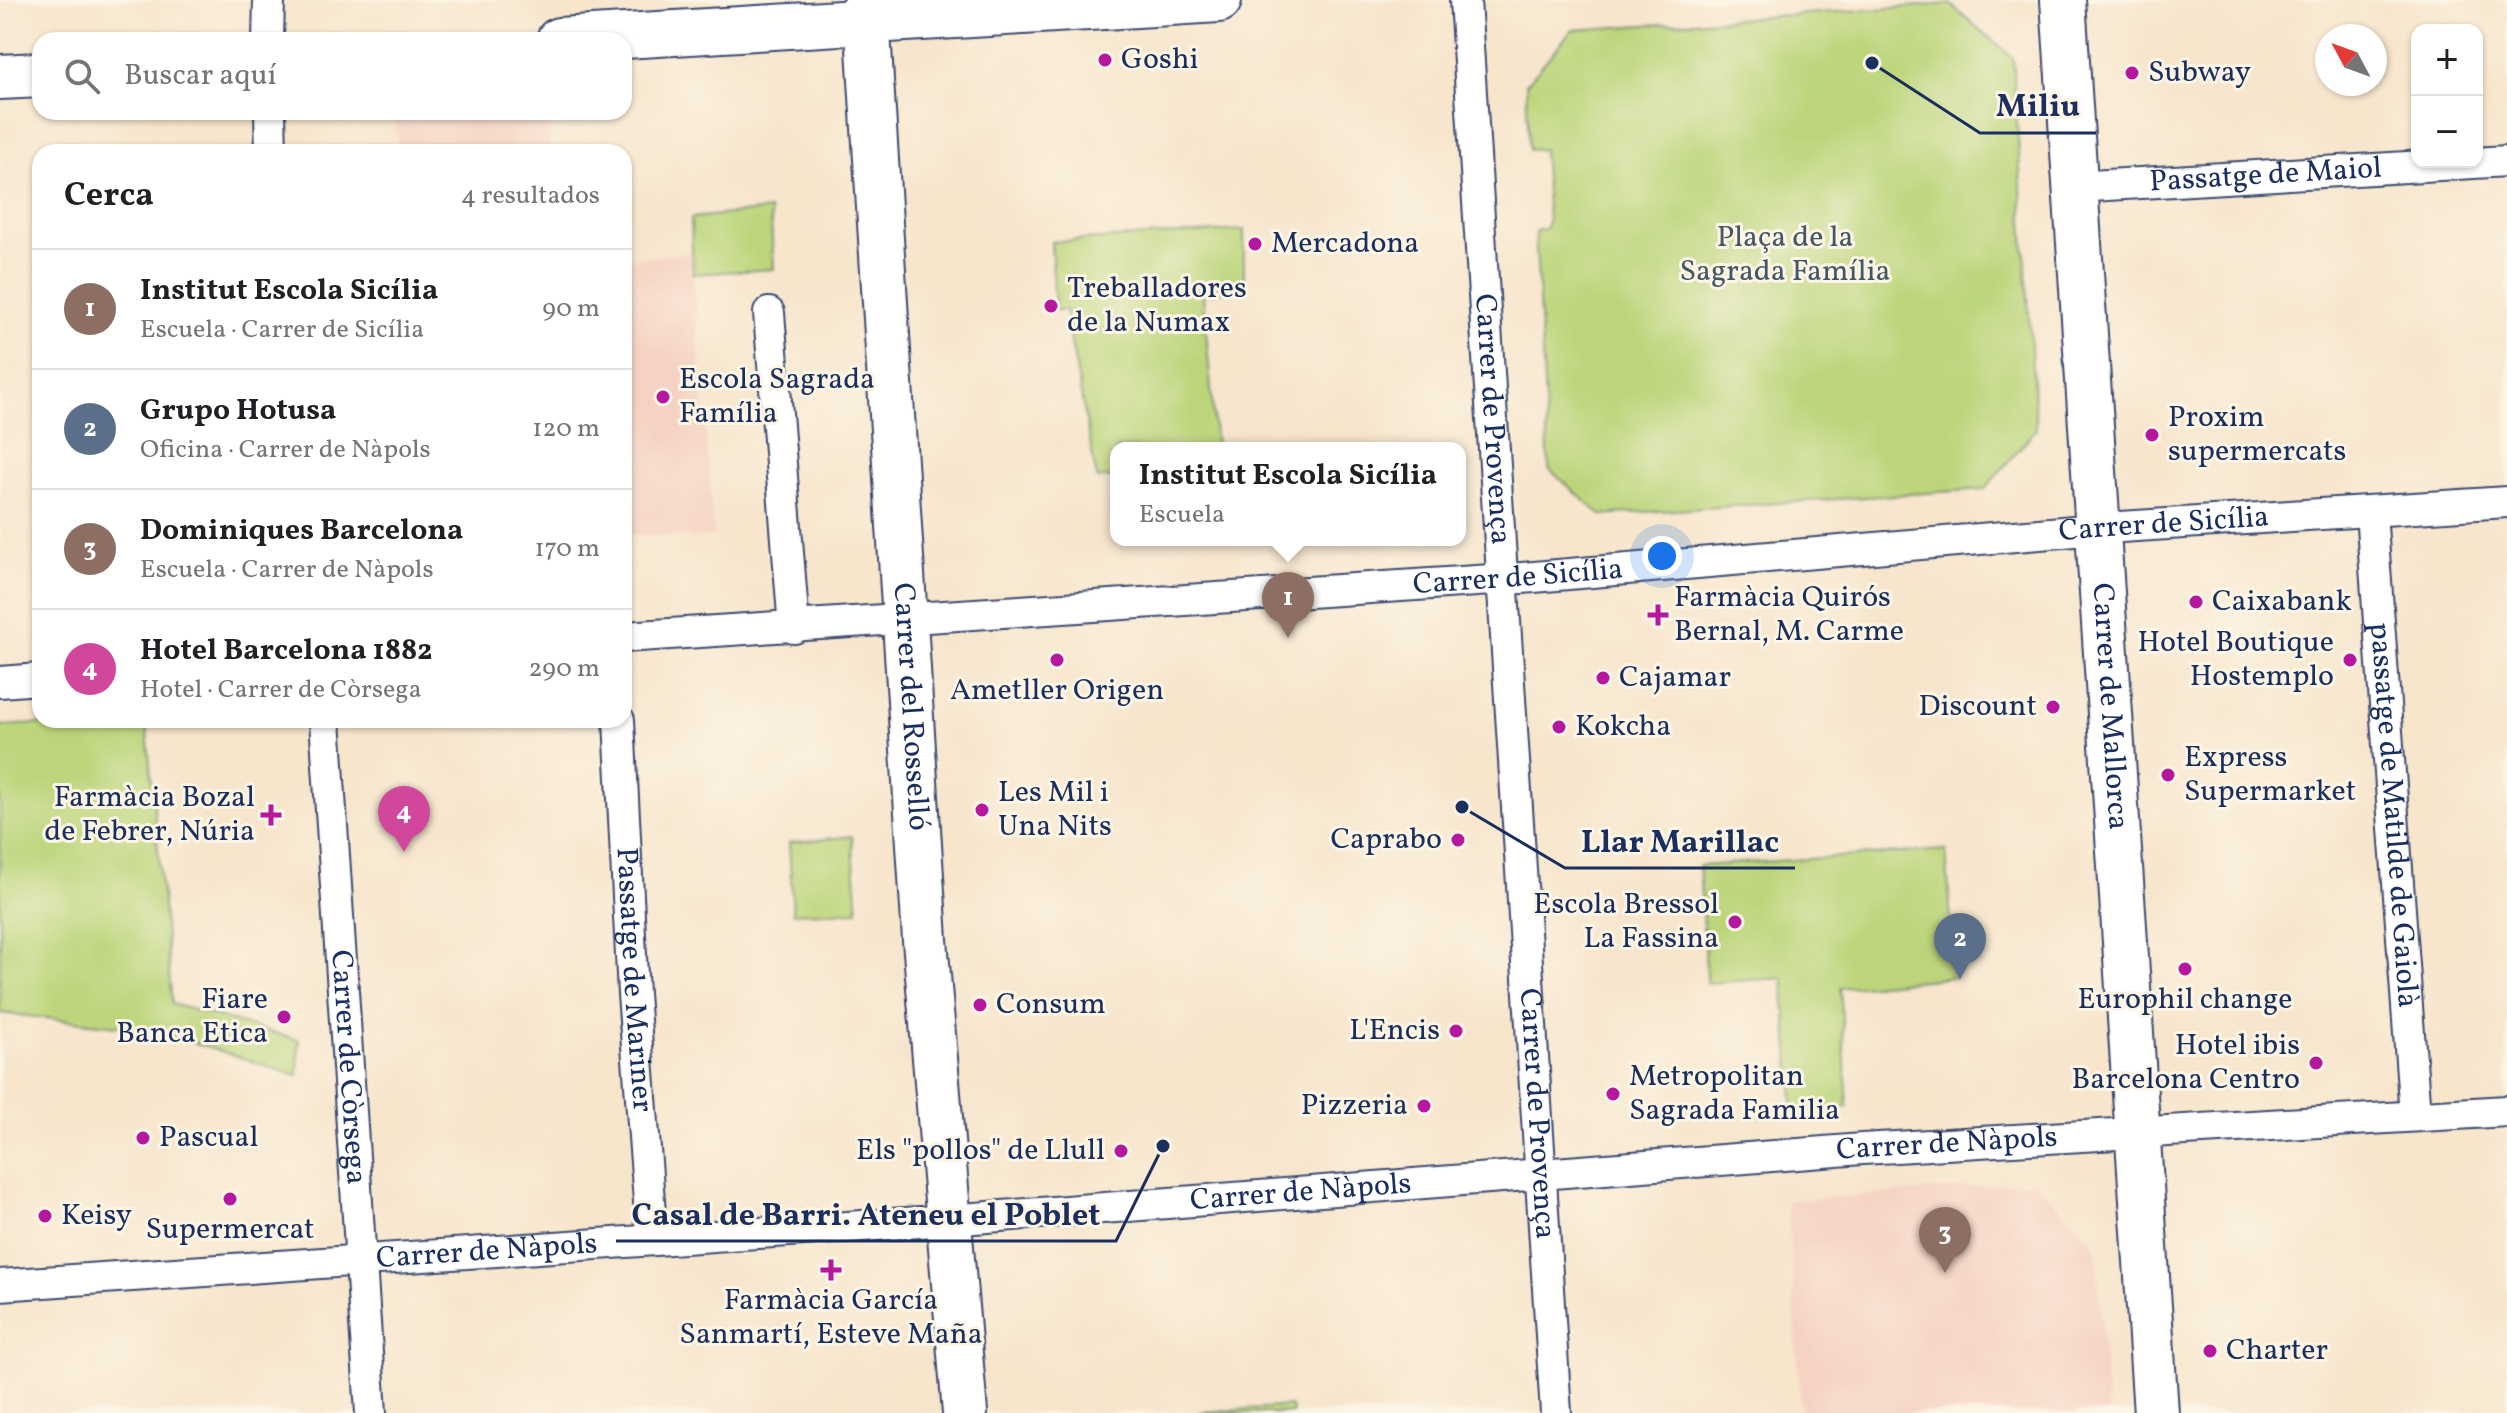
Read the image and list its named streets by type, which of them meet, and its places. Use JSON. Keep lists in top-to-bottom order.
{
  "streets": {
    "main road": ["Carrer del Rosselló", "Carrer de Mallorca"],
    "street": [
      "Passatge de Maiol",
      "Carrer de Provença",
      "Carrer de Sicília",
      "passatge de Matilde de Gaiolà",
      "Passatge de Mariner",
      "Carrer de Còrsega",
      "Carrer de Nàpols"
    ]
  },
  "crossings": [
    ["Passatge de Maiol", "Carrer de Mallorca"],
    ["Carrer de Provença", "Carrer de Sicília"],
    ["Carrer de Provença", "Carrer de Nàpols"],
    ["Carrer de Sicília", "Carrer del Rosselló"],
    ["Carrer de Sicília", "Carrer de Mallorca"],
    ["Carrer de Sicília", "passatge de Matilde de Gaiolà"],
    ["Carrer del Rosselló", "Carrer de Nàpols"],
    ["Carrer de Mallorca", "Carrer de Nàpols"],
    ["passatge de Matilde de Gaiolà", "Carrer de Nàpols"],
    ["Passatge de Mariner", "Carrer de Nàpols"],
    ["Carrer de Còrsega", "Carrer de Nàpols"]
  ],
  "parks": ["Plaça de la Sagrada Família"],
  "places": {
    "other": [
      "Goshi",
      "Miliu",
      "Subway",
      "Mercadona",
      "Treballadores de la Numax",
      "Escola Sagrada Família",
      "Proxim supermercats",
      "Caixabank",
      "Ametller Origen",
      "Hotel Boutique Hostemplo",
      "Cajamar",
      "Discount",
      "Kokcha",
      "Express Supermarket",
      "Llar Marillac",
      "Les Mil i Una Nits",
      "Caprabo",
      "Escola Bressol La Fassina",
      "Europhil change",
      "Consum",
      "Fiare Banca Etica",
      "L'Encis",
      "Hotel ibis Barcelona Centro",
      "Metropolitan Sagrada Familia",
      "Pizzeria",
      "Pascual",
      "Casal de Barri. Ateneu el Poblet",
      "Els \"pollos\" de Llull",
      "Supermercat",
      "Keisy",
      "Charter"
    ],
    "health": ["Farmàcia Quirós Bernal, M. Carme", "Farmàcia Bozal de Febrer, Núria", "Farmàcia García Sanmartí, Esteve Maña"]
  },
  "north": "top left",
  "page": {
    "map_buttons": ["+", "−"],
    "search": "Buscar aquí",
    "heading": ["Cerca", "4 resultados"],
    "list": [
      {
        "mark": "1",
        "name": "Institut Escola Sicília",
        "note": "Escuela · Carrer de Sicília",
        "value": "90 m"
      },
      {
        "mark": "2",
        "name": "Grupo Hotusa",
        "note": "Oficina · Carrer de Nàpols",
        "value": "120 m"
      },
      {
        "mark": "3",
        "name": "Dominiques Barcelona",
        "note": "Escuela · Carrer de Nàpols",
        "value": "170 m"
      },
      {
        "mark": "4",
        "name": "Hotel Barcelona 1882",
        "note": "Hotel · Carrer de Còrsega",
        "value": "290 m"
      }
    ],
    "popup": ["Institut Escola Sicília", "Escuela"],
    "pins": [
      "1",
      "4",
      "2",
      "3"
    ]
  }
}
